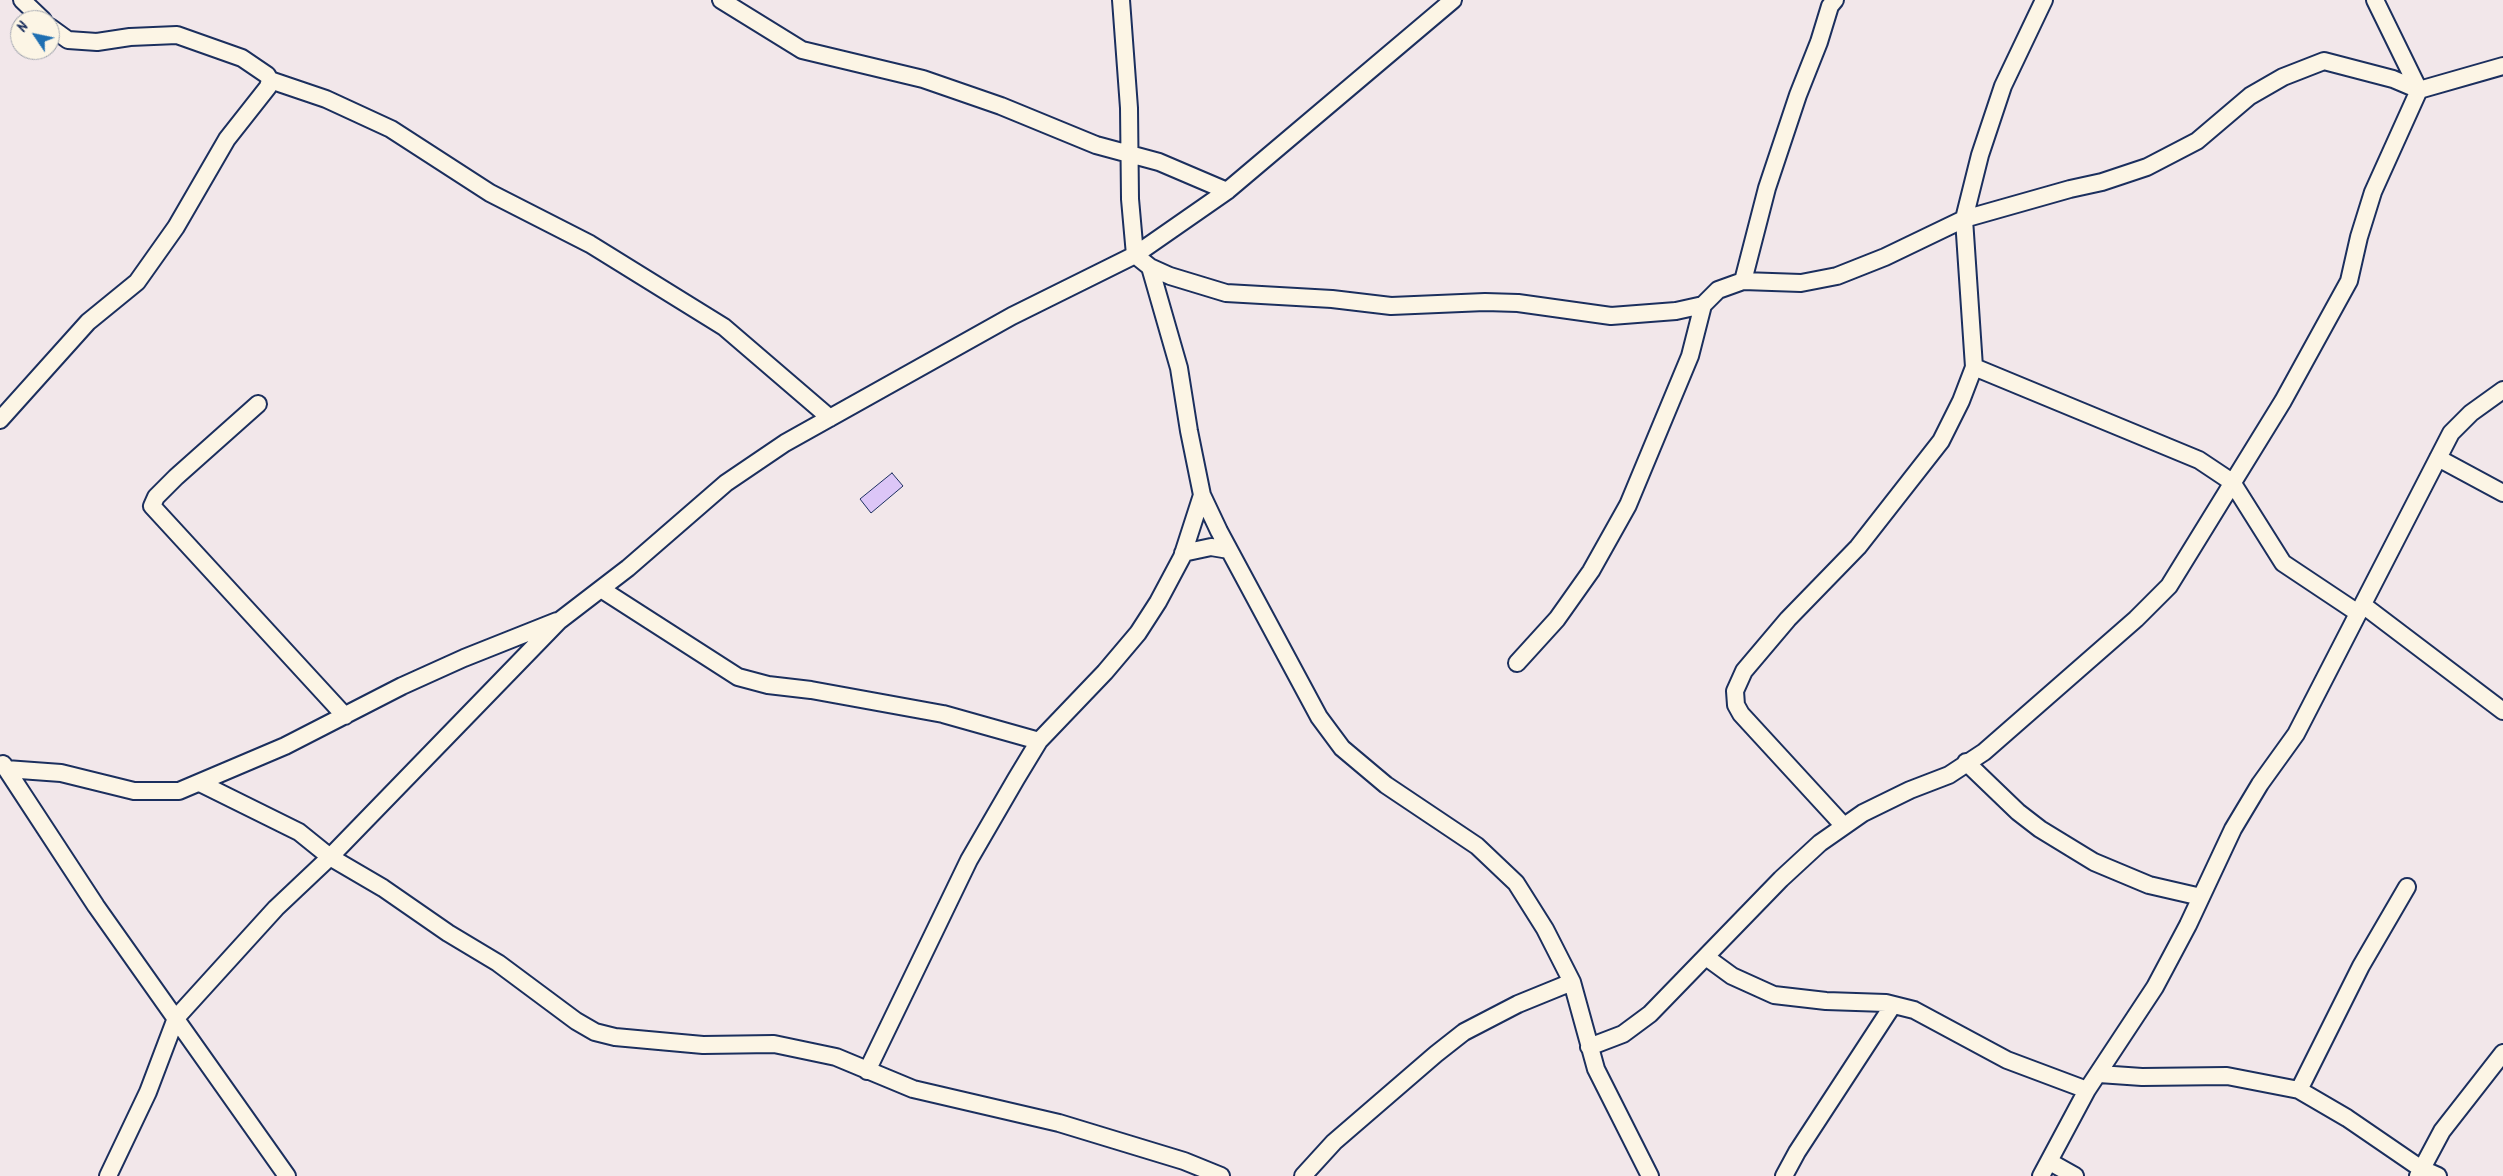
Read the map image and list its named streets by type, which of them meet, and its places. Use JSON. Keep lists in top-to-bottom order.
{
  "north": "top left"
}
